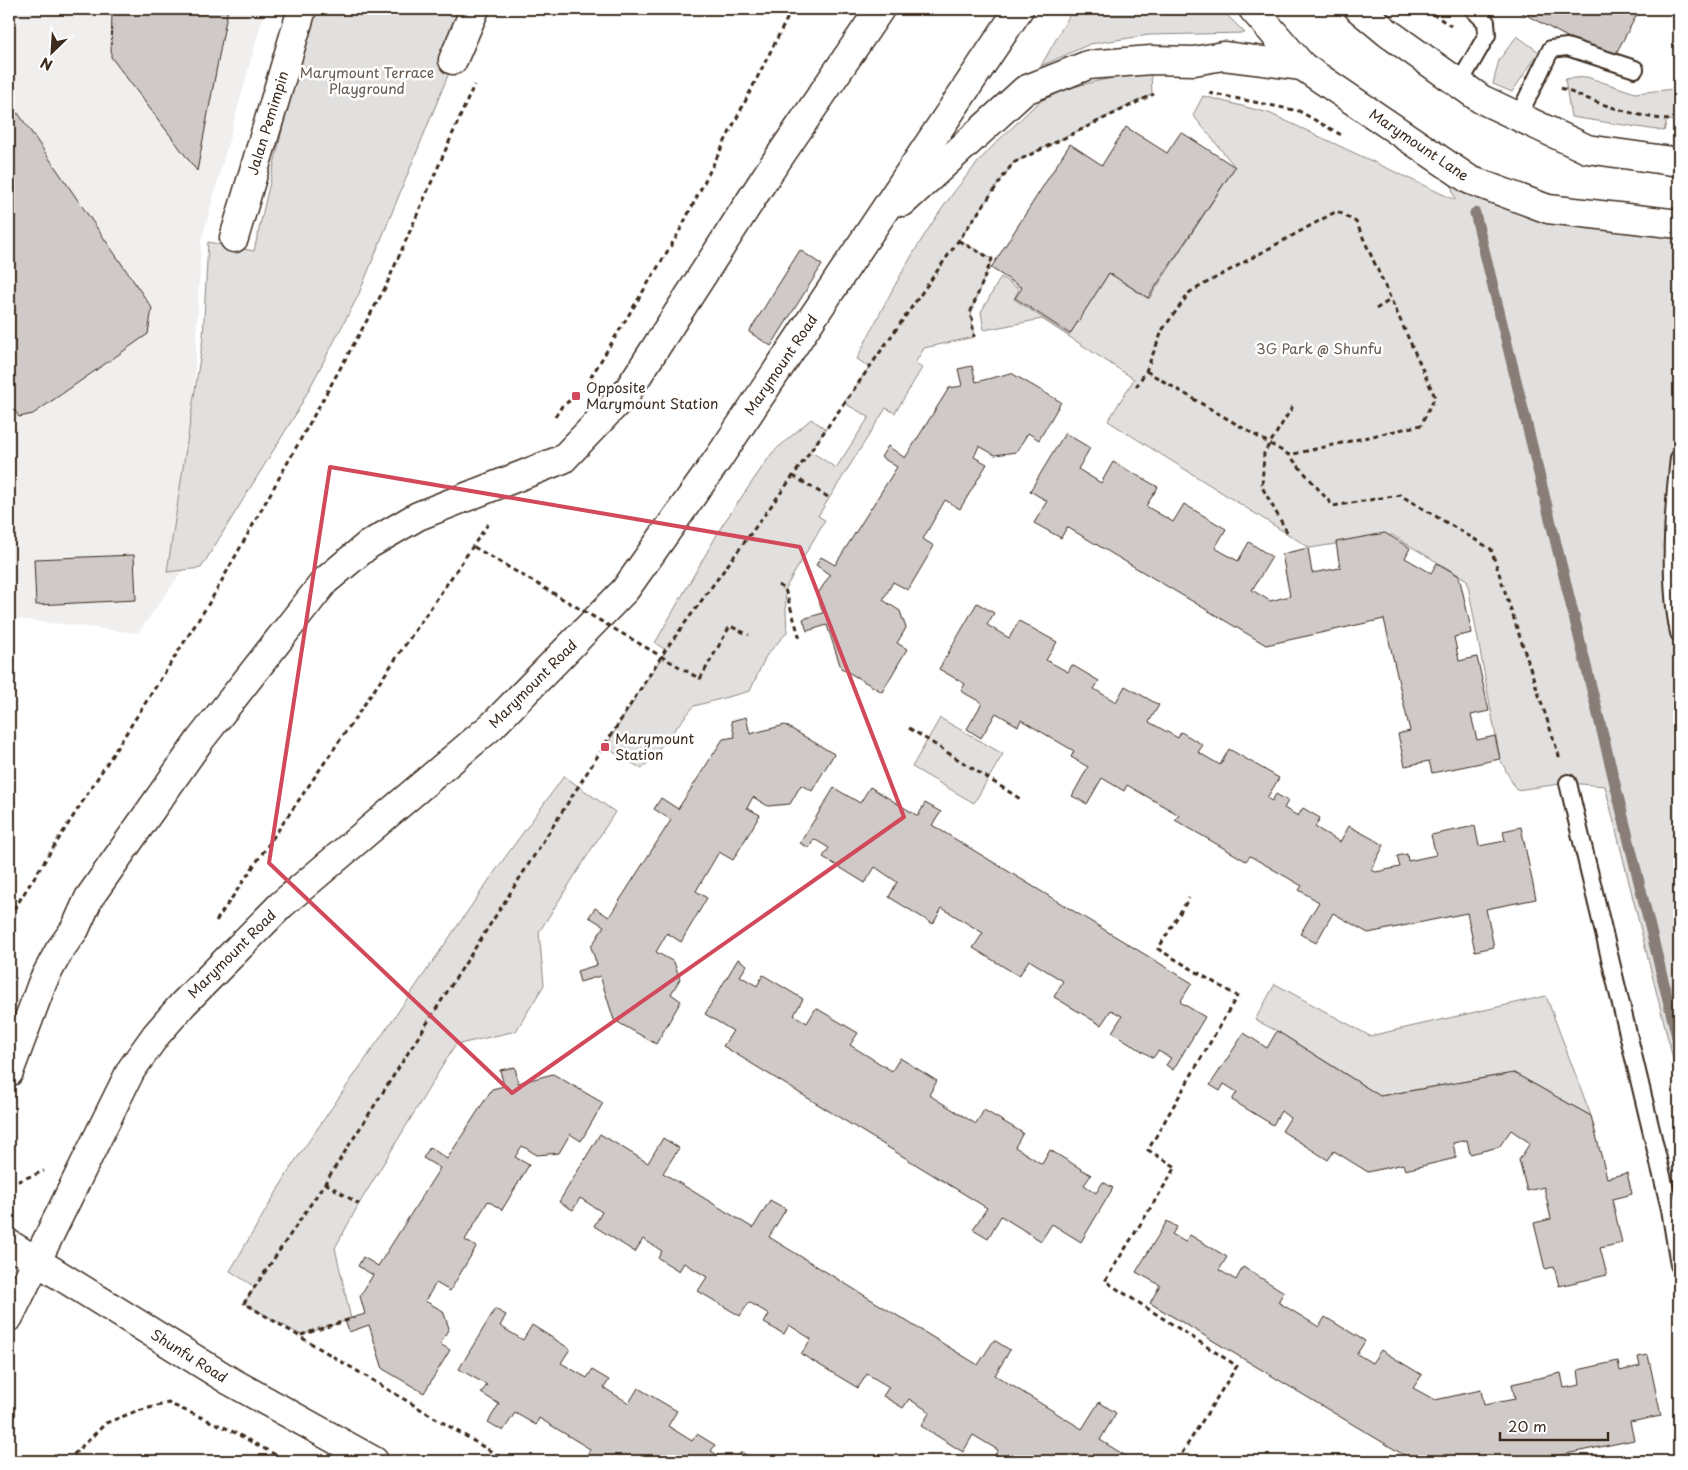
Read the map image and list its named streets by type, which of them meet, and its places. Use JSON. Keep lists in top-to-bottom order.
{
  "streets": {
    "main road": [
      "Jalan Pemimpin",
      "Marymount Lane",
      "Marymount Road",
      "Shunfu Road"
    ]
  },
  "crossings": [
    ["Marymount Road", "Shunfu Road"]
  ],
  "parks": ["Marymount Terrace Playground", "3G Park @ Shunfu"],
  "places": {
    "transit": ["Opposite Marymount Station", "Marymount Station"]
  },
  "scale_bar": "20 m",
  "north": "bottom left"
}
